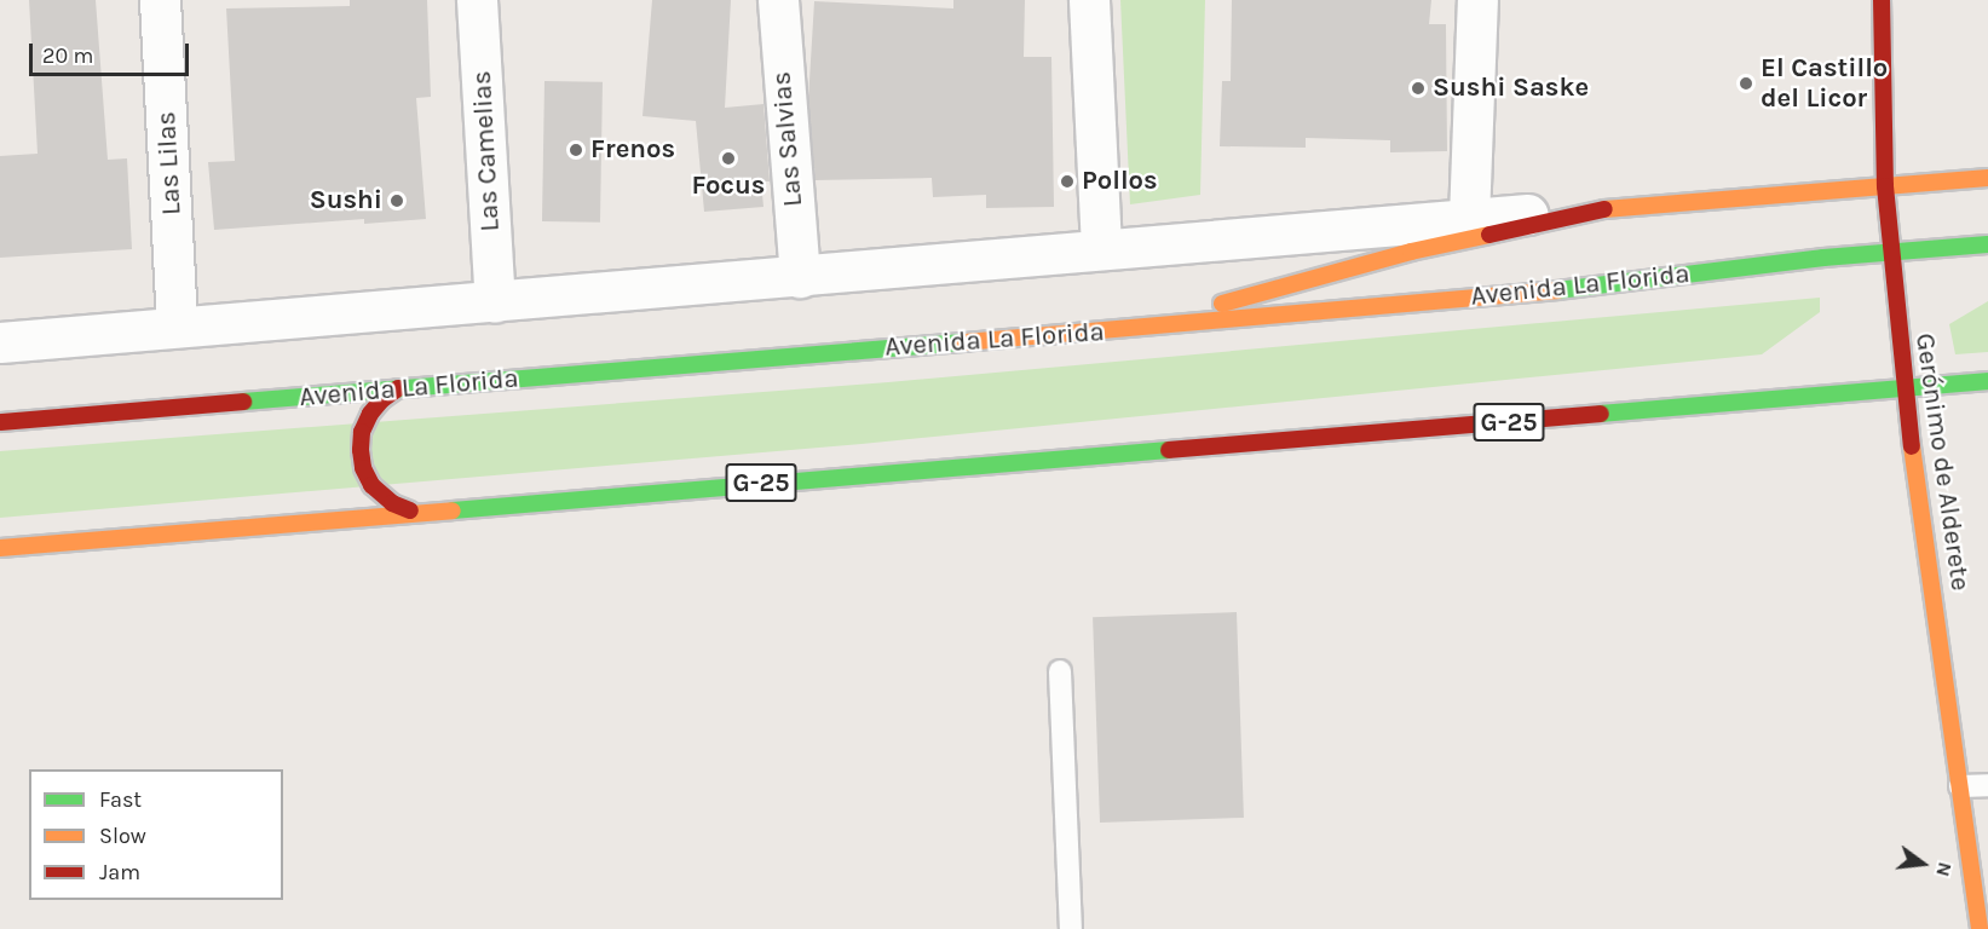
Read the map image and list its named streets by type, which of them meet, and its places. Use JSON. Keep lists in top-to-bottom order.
{
  "streets": {
    "main road": ["Avenida La Florida", "G-25", "Gerónimo de Alderete"],
    "street": ["Las Salvias", "Las Camelias", "Las Lilas"]
  },
  "crossings": [
    ["Avenida La Florida", "Gerónimo de Alderete"],
    ["G-25", "Gerónimo de Alderete"]
  ],
  "places": [
    "El Castillo del Licor",
    "Sushi Saske",
    "Frenos",
    "Focus",
    "Pollos",
    "Sushi"
  ],
  "legend": ["Fast", "Slow", "Jam"],
  "scale_bar": "20 m",
  "north": "right"
}
